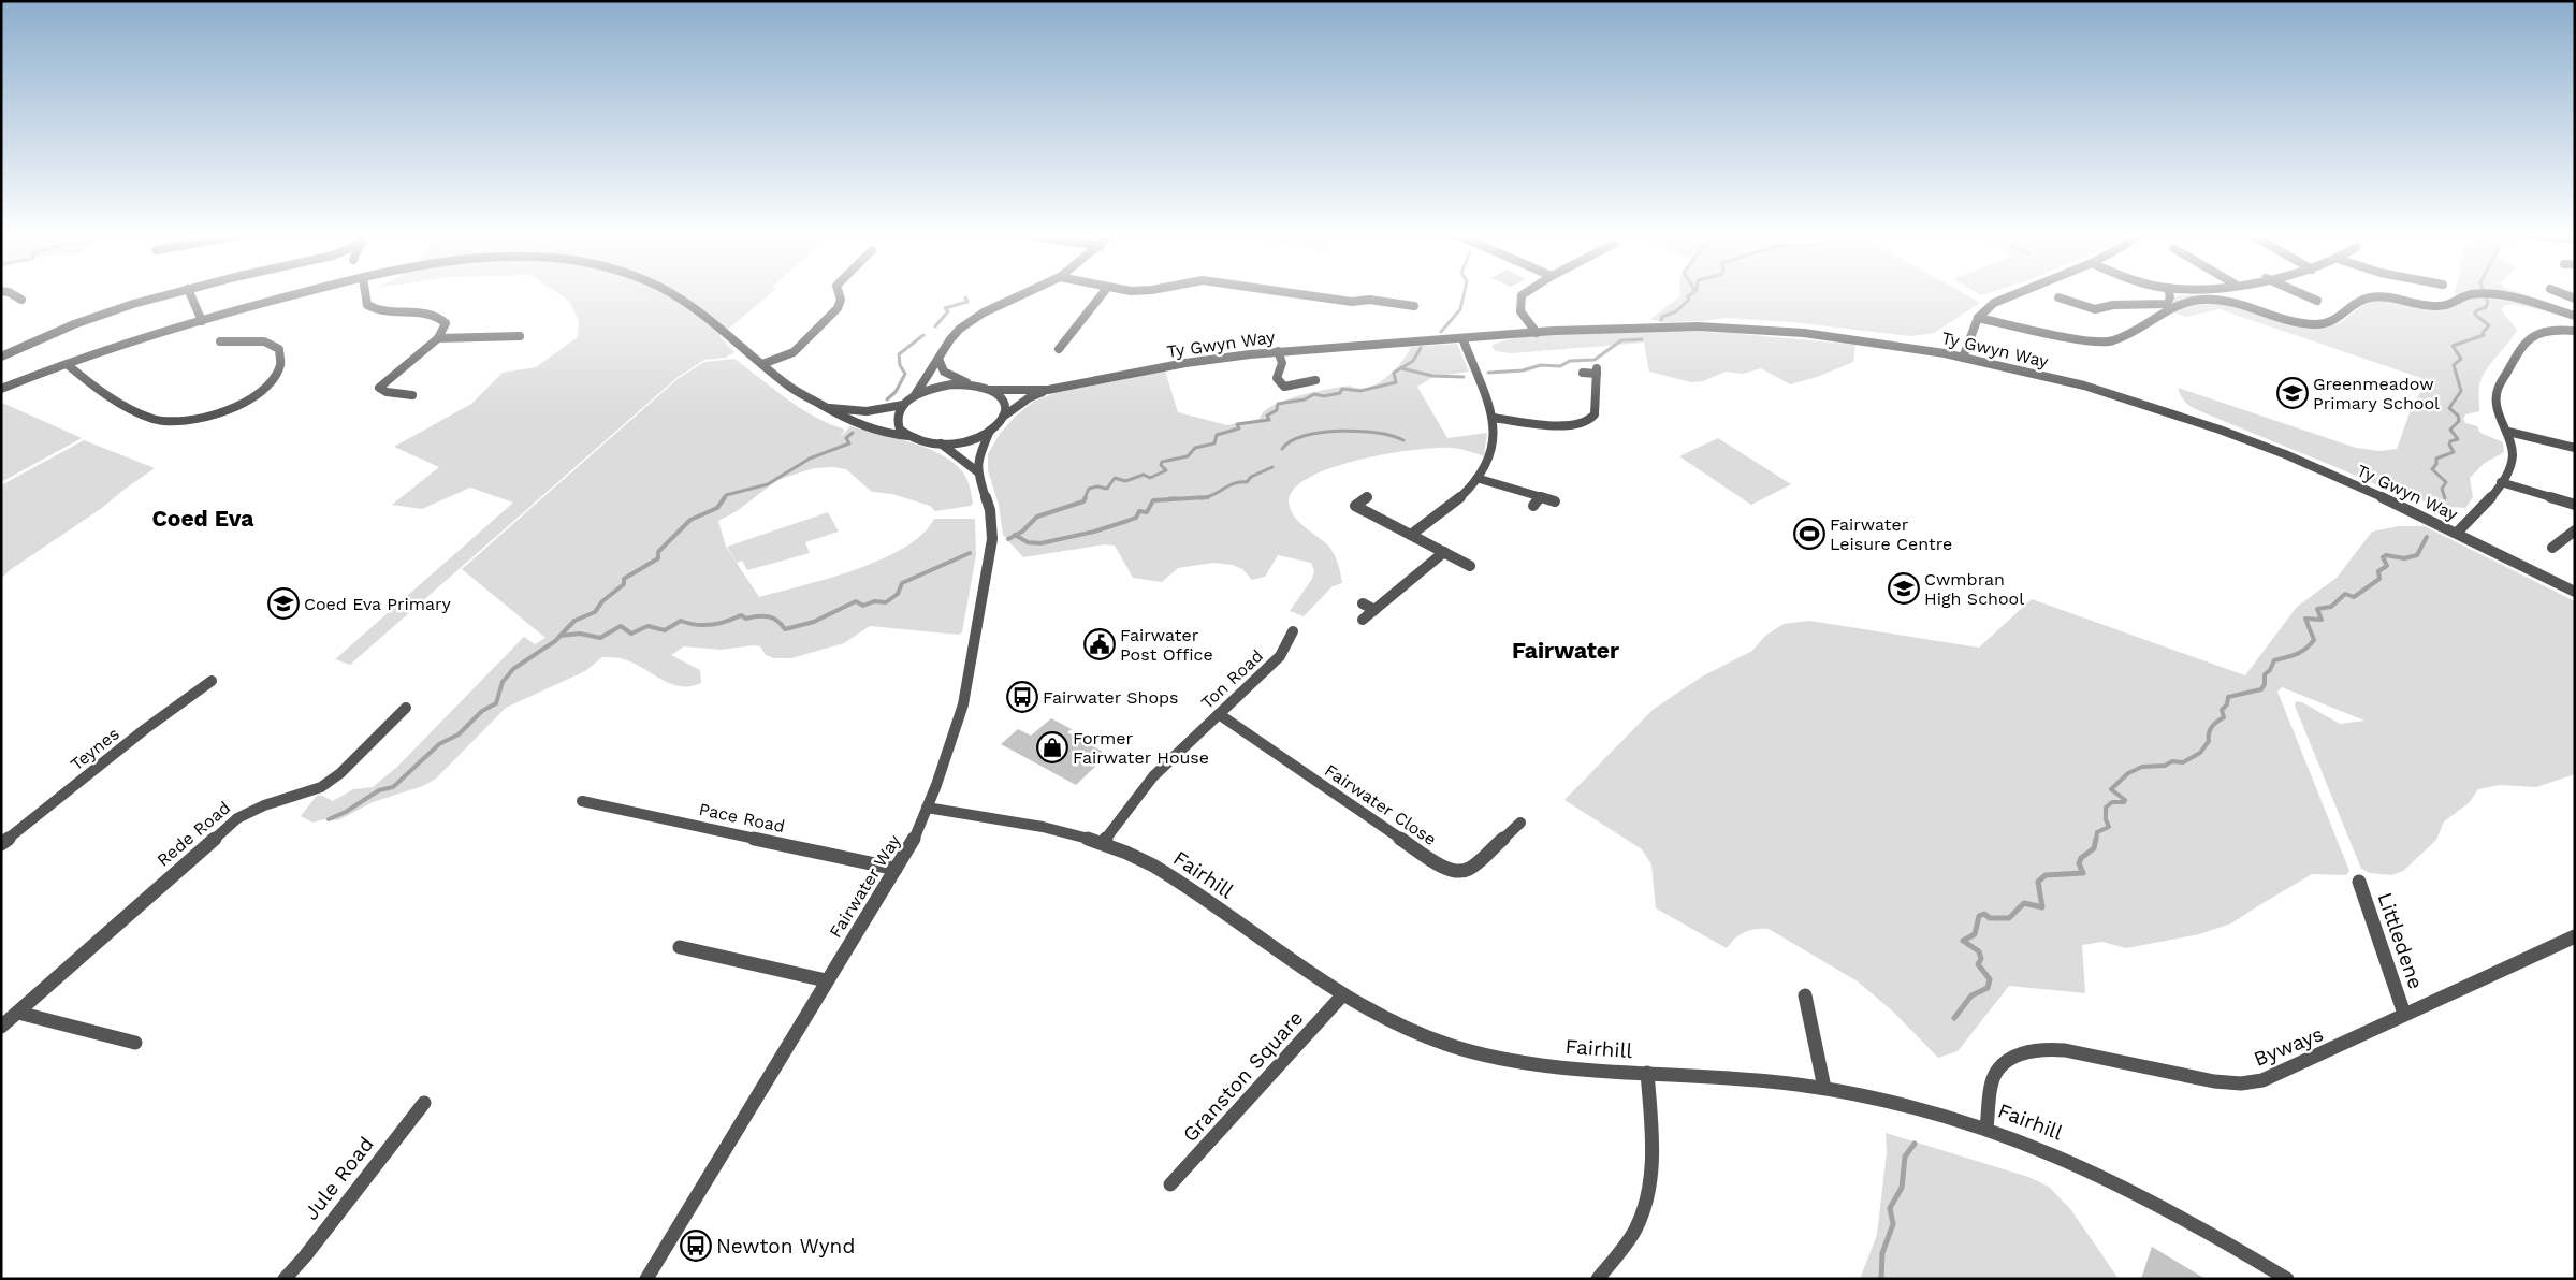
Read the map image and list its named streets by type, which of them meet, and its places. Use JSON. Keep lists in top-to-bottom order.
{
  "streets": {
    "street": [
      "Ty Gwyn Way",
      "Ton Road",
      "Teynes",
      "Fairwater Close",
      "Pace Road",
      "Rede Road",
      "Fairhill",
      "Fairwater Way",
      "Littledene",
      "Byways",
      "Granston Square",
      "Jule Road"
    ]
  },
  "crossings": [
    ["Ton Road", "Fairwater Close"],
    ["Ton Road", "Fairhill"],
    ["Pace Road", "Fairwater Way"],
    ["Fairhill", "Fairwater Way"],
    ["Fairhill", "Byways"],
    ["Fairhill", "Granston Square"],
    ["Littledene", "Byways"]
  ],
  "districts": ["Coed Eva", "Fairwater"],
  "places": {
    "school or university": ["Greenmeadow Primary School", "Cwmbran High School", "Coed Eva Primary"],
    "sports": ["Fairwater Leisure Centre"],
    "public building": ["Fairwater Post Office"],
    "bus stop": ["Fairwater Shops", "Newton Wynd"],
    "shop": ["Former Fairwater House"]
  }
}
